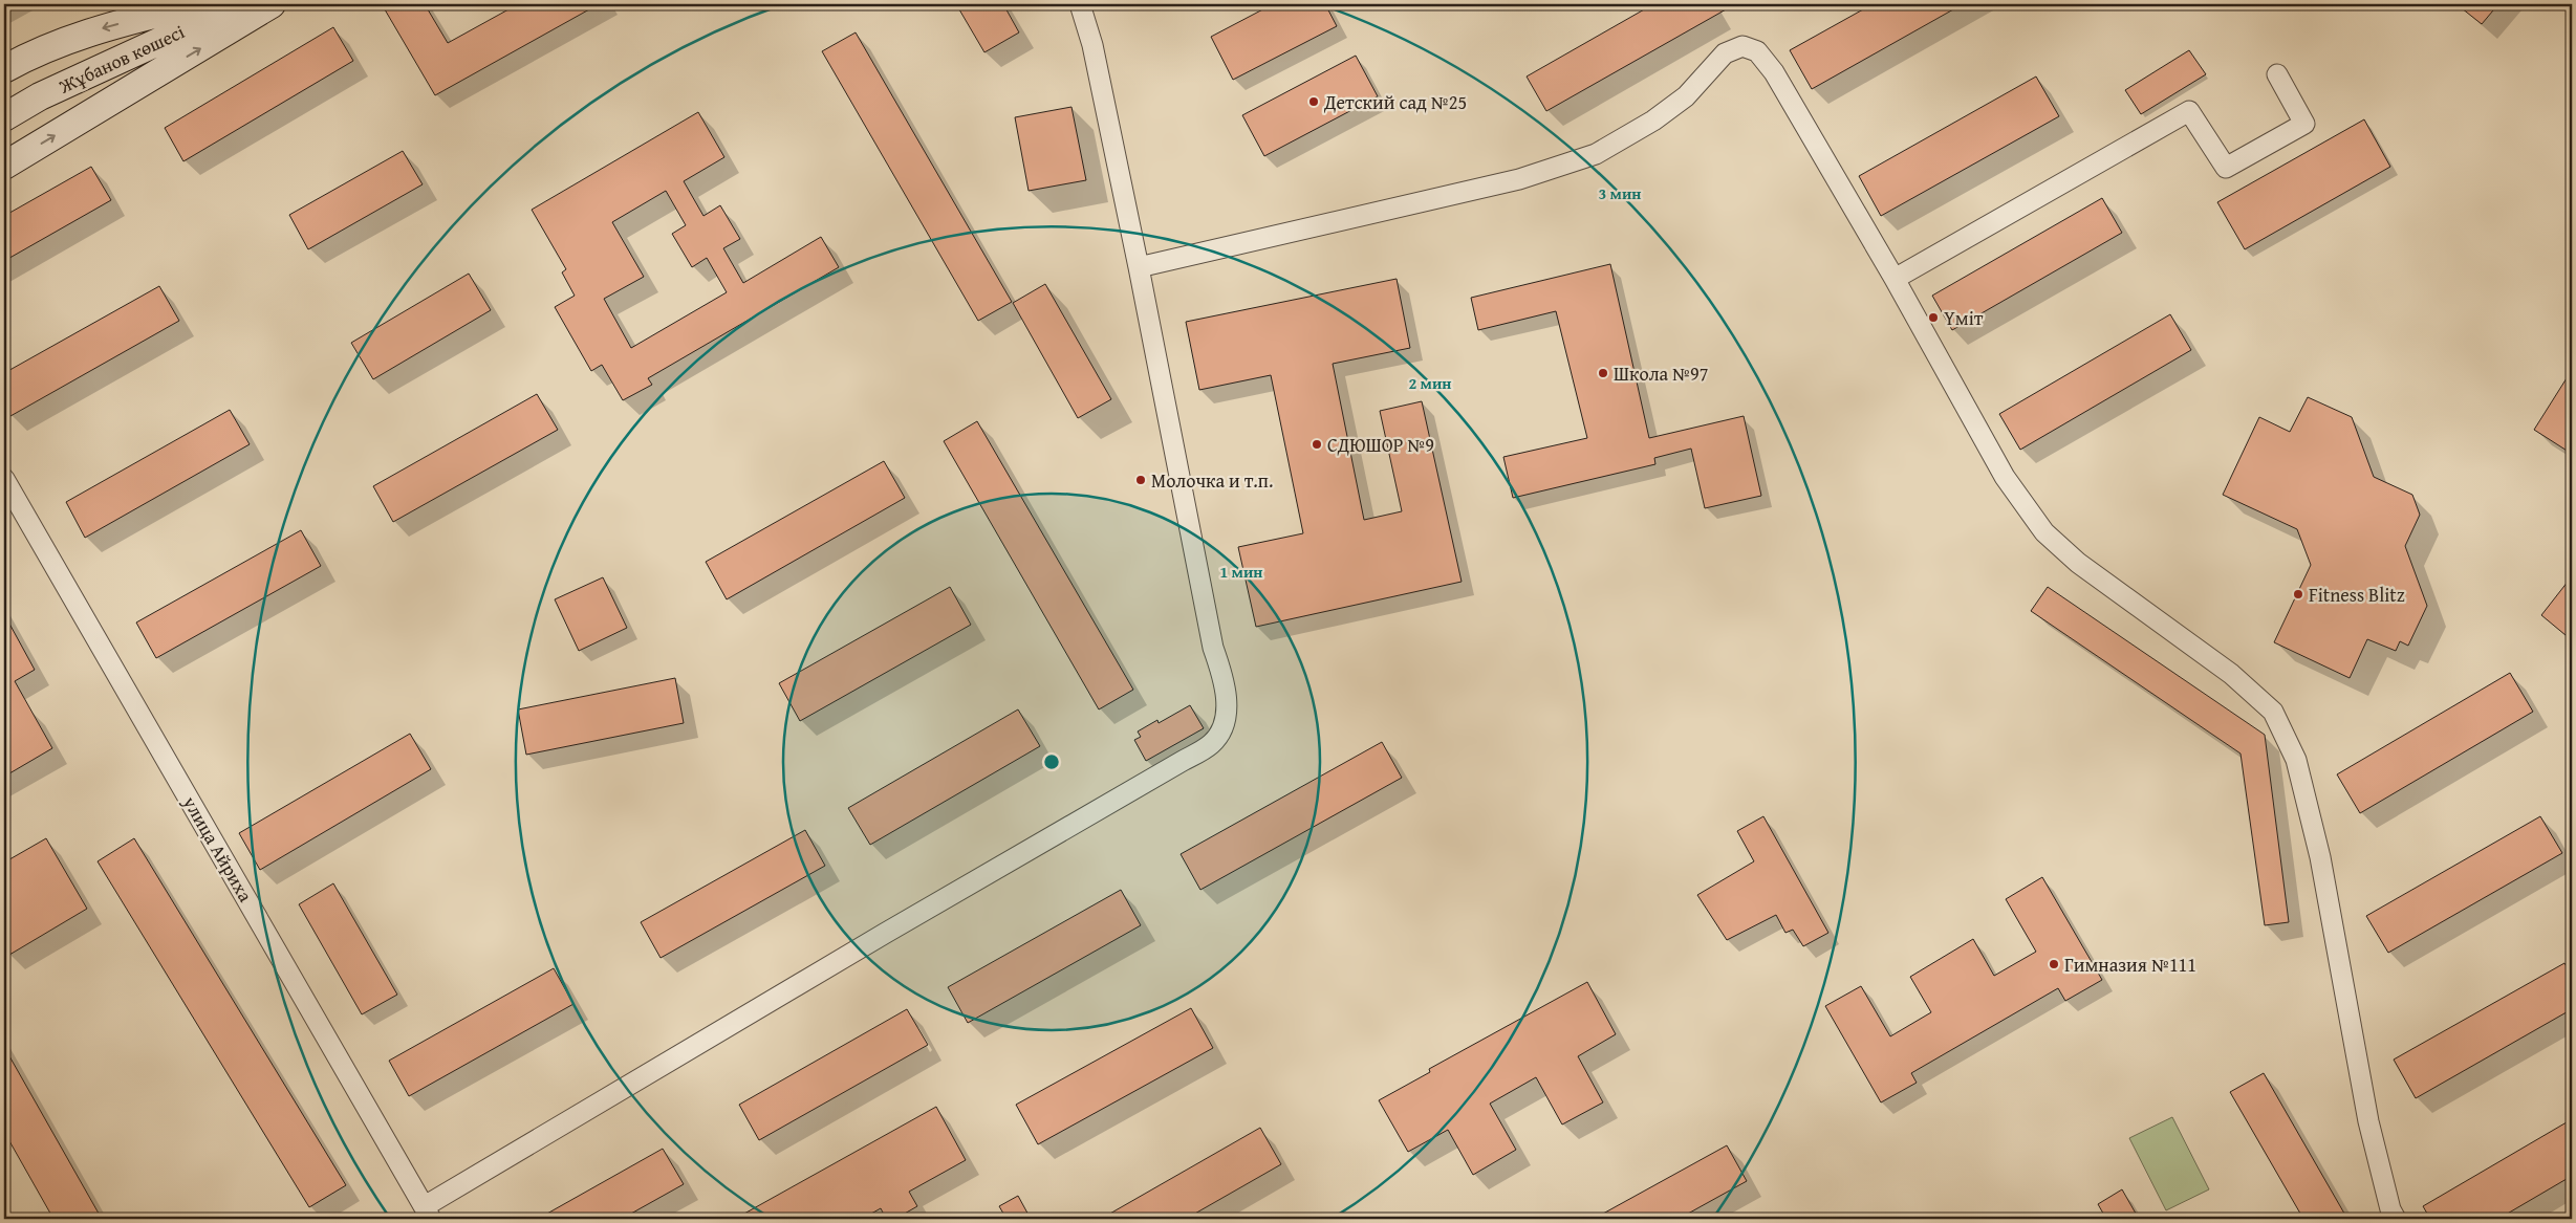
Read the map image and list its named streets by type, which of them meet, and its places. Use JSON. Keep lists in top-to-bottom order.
{
  "streets": {
    "main road": ["Жұбанов көшесі"],
    "street": ["улица Айриха"]
  },
  "places": [
    "Детский сад №25",
    "Үміт",
    "Школа №97",
    "СДЮШОР №9",
    "Молочка и т.п.",
    "Fitness Blitz",
    "Гимназия №111"
  ],
  "rings": ["3 мин", "2 мин", "1 мин"]
}
